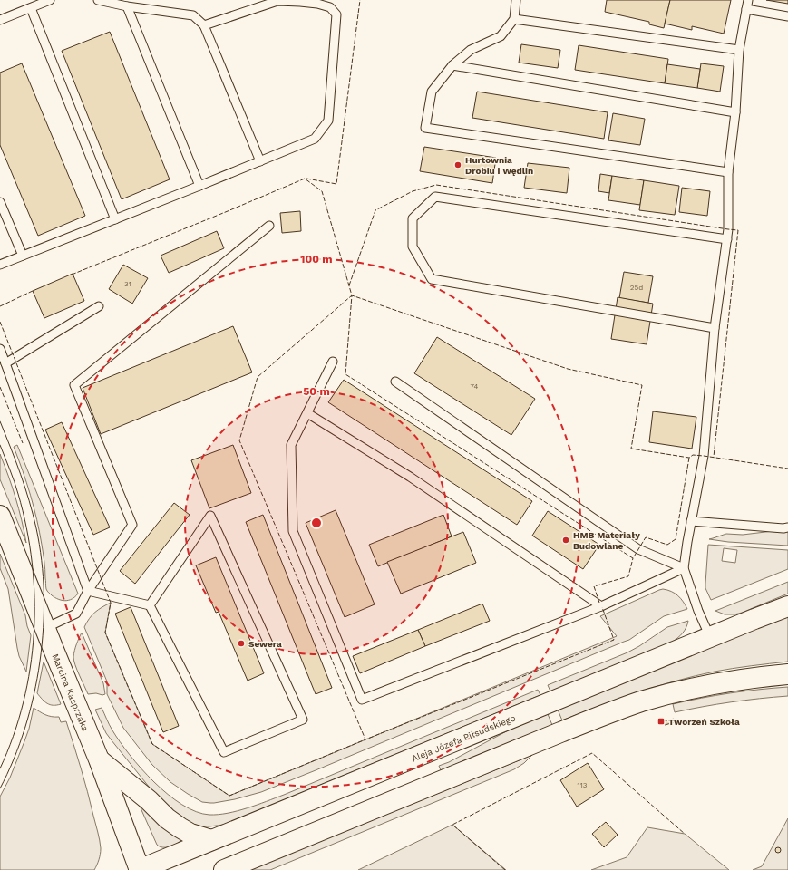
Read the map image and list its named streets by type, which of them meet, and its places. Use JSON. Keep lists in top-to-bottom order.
{
  "streets": {
    "street": ["Marcina Kasprzaka", "Aleja Józefa Piłsudskiego"]
  },
  "crossings": [
    ["Marcina Kasprzaka", "Aleja Józefa Piłsudskiego"]
  ],
  "places": {
    "other": ["Hurtownia Drobiu i Wędlin", "HMB Materiały Budowlane", "Sewera"],
    "transit": ["Tworzeń Szkoła"]
  },
  "house_numbers": [
    "31",
    "25d",
    "74",
    "113"
  ],
  "rings": ["100 m", "50 m"]
}
